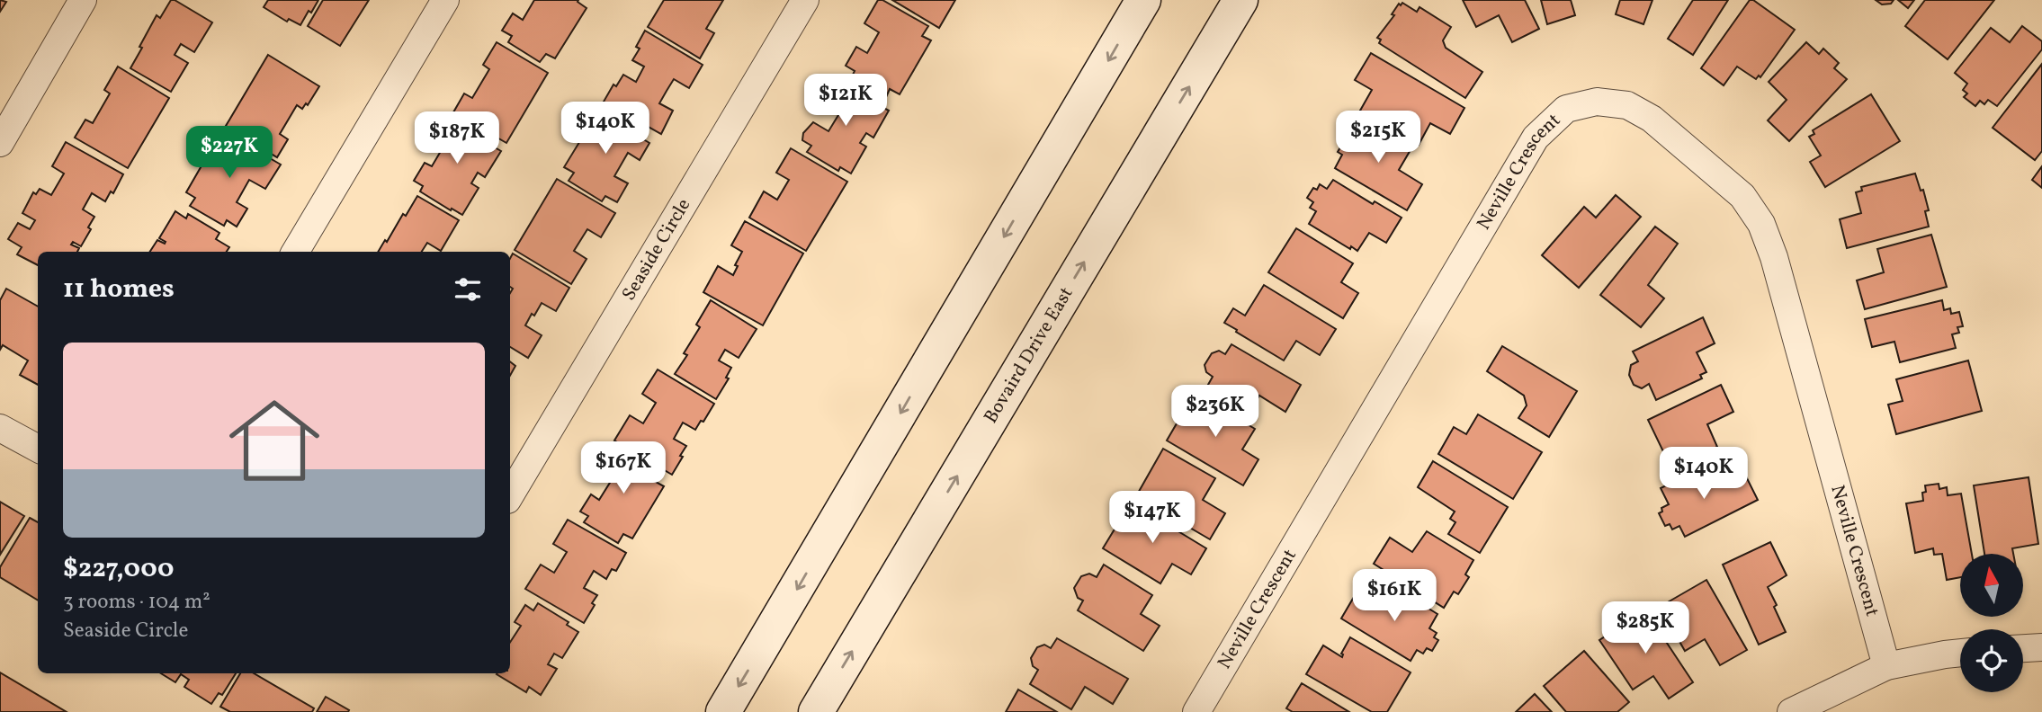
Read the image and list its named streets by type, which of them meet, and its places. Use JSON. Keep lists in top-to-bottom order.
{
  "streets": {
    "main road": ["Bovaird Drive East"],
    "street": ["Neville Crescent", "Seaside Circle"]
  },
  "north": "top",
  "page": {
    "price": [
      "$121K",
      "$140K",
      "$215K",
      "$187K",
      "$227K",
      "$236K",
      "$167K",
      "$140K",
      "$147K",
      "$161K",
      "$285K"
    ],
    "heading": "11 homes",
    "list": [
      {
        "name": "$227,000",
        "note": "3 rooms · 104 m² · Seaside Circle"
      }
    ]
  }
}
